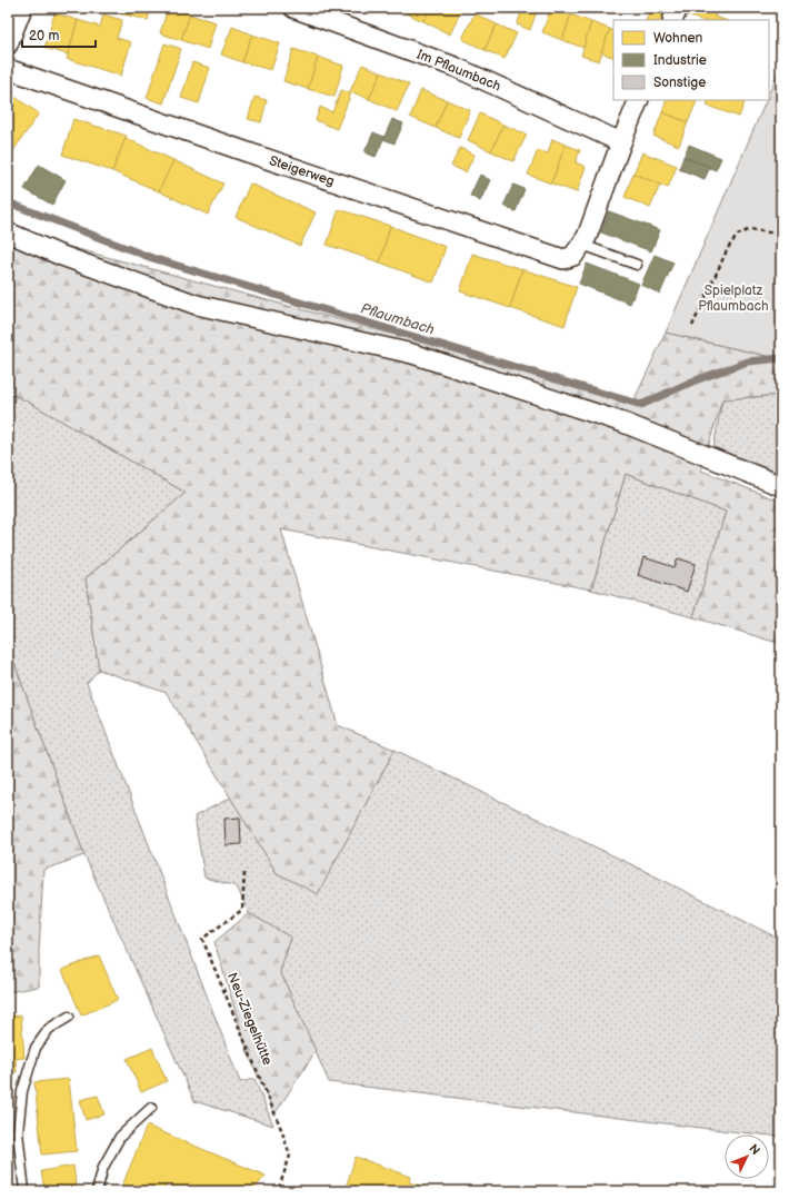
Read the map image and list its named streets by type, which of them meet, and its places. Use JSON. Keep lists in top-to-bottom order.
{
  "streets": {
    "street": ["Im Pflaumbach", "Steigerweg"],
    "path": ["Neu-Ziegelhütte"]
  },
  "water": ["Pflaumbach"],
  "parks": ["Spielplatz Pflaumbach"],
  "legend": ["Wohnen", "Industrie", "Sonstige"],
  "scale_bar": "20 m",
  "north": "top right"
}
